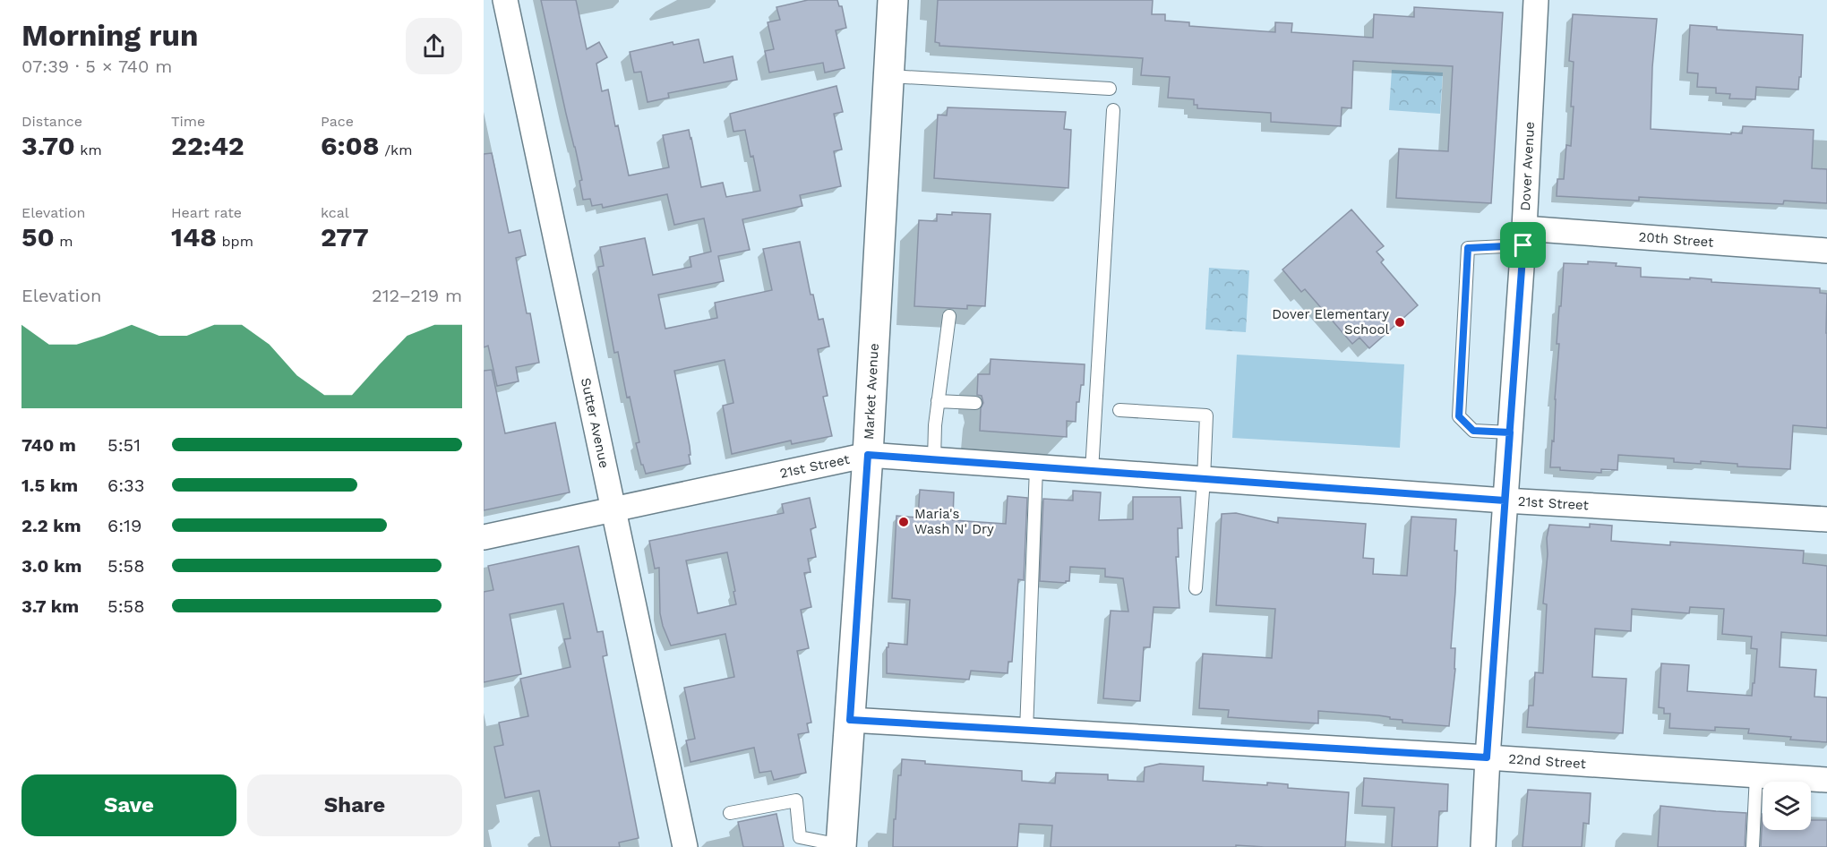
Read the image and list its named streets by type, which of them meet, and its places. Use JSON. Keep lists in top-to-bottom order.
{
  "streets": {
    "street": [
      "Dover Avenue",
      "20th Street",
      "Market Avenue",
      "Sutter Avenue",
      "21st Street",
      "22nd Street"
    ]
  },
  "crossings": [
    ["Dover Avenue", "20th Street"],
    ["Dover Avenue", "21st Street"],
    ["Dover Avenue", "22nd Street"],
    ["Market Avenue", "21st Street"],
    ["Market Avenue", "22nd Street"],
    ["Sutter Avenue", "21st Street"]
  ],
  "places": ["Dover Elementary School", "Maria's Wash N' Dry"],
  "page": {
    "heading": ["Morning run", "07:39 · 5 × 740 m"],
    "stats": [
      ["Distance", "3.70 km"],
      ["Time", "22:42"],
      ["Pace", "6:08 /km"],
      ["Elevation", "50 m"],
      ["Heart rate", "148 bpm"],
      ["kcal", "277"]
    ],
    "chart": ["Elevation", "212–219 m"],
    "list": [
      {
        "name": "740 m",
        "note": "5:51"
      },
      {
        "name": "1.5 km",
        "note": "6:33"
      },
      {
        "name": "2.2 km",
        "note": "6:19"
      },
      {
        "name": "3.0 km",
        "note": "5:58"
      },
      {
        "name": "3.7 km",
        "note": "5:58"
      }
    ],
    "buttons": ["Save", "Share"]
  }
}
